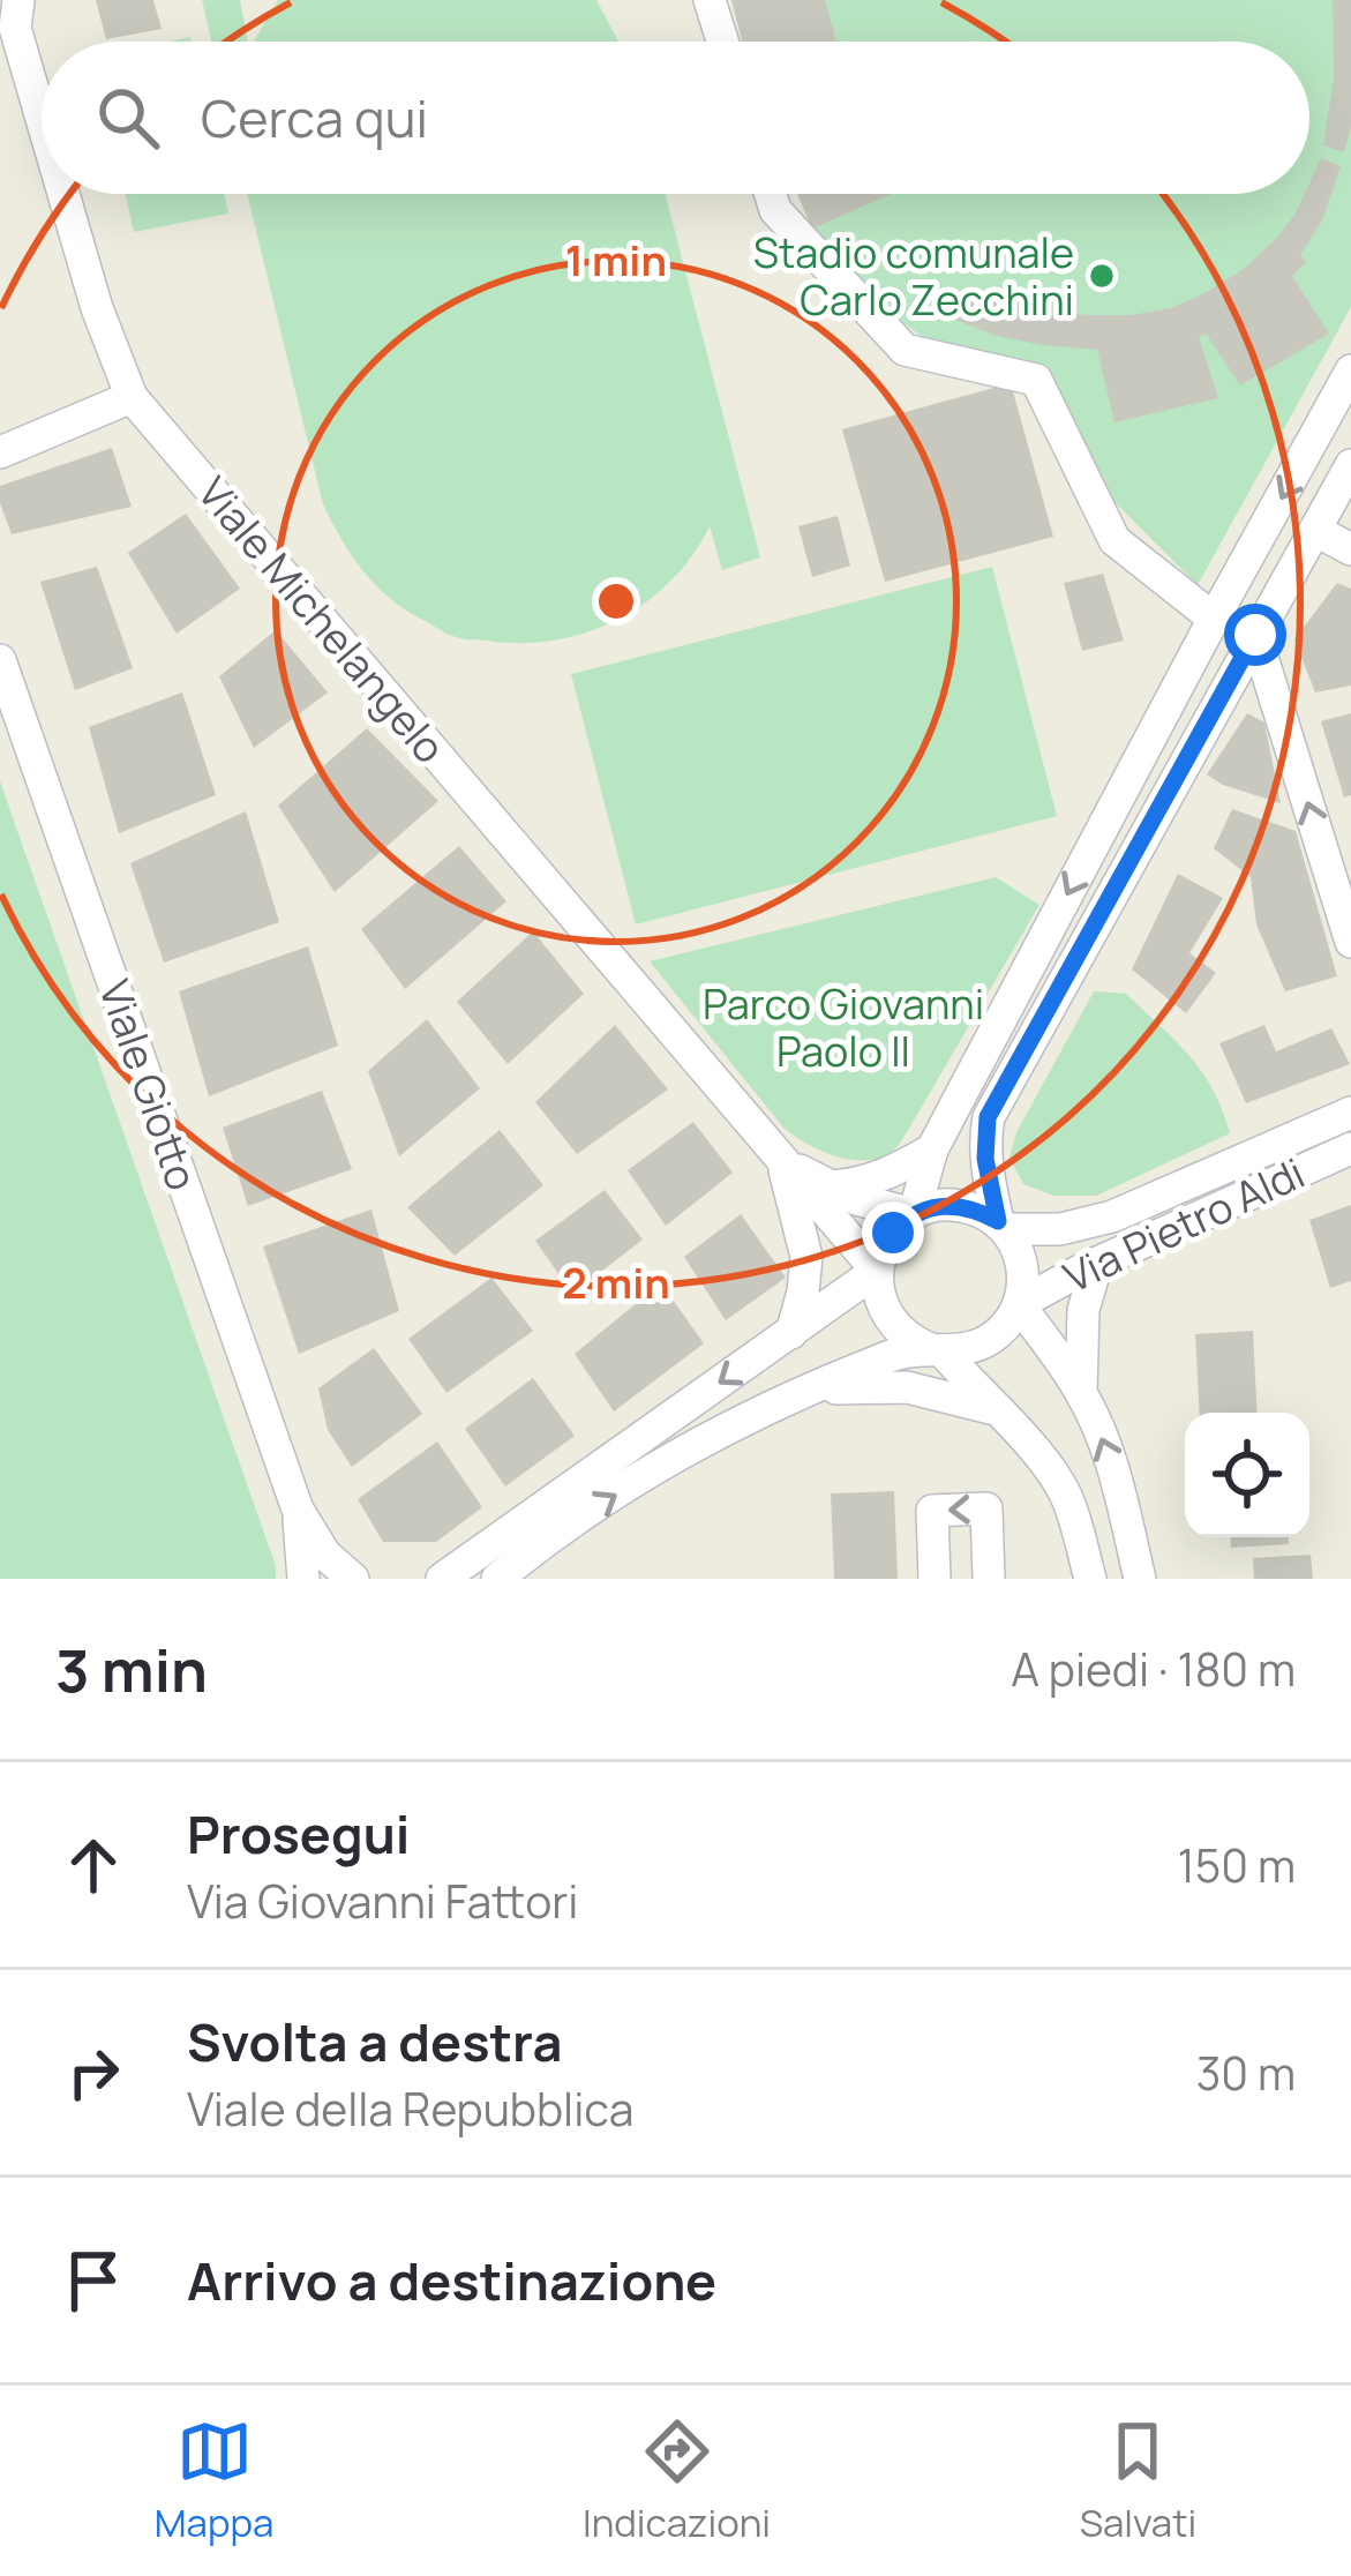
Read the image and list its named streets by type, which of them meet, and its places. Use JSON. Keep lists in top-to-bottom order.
{
  "streets": {
    "street": ["Viale Michelangelo", "Viale Giotto", "Via Pietro Aldi"]
  },
  "crossings": [
    ["Viale Michelangelo", "Via Pietro Aldi"]
  ],
  "parks": ["Parco Giovanni Paolo II"],
  "places": ["Stadio comunale Carlo Zecchini"],
  "page": {
    "search": "Cerca qui",
    "heading": ["3 min", "A piedi · 180 m"],
    "list": [
      ["Prosegui", "Via Giovanni Fattori", "150 m"],
      ["Svolta a destra", "Viale della Repubblica", "30 m"],
      "Arrivo a destinazione"
    ],
    "nav": ["Mappa", "Indicazioni", "Salvati"]
  },
  "rings": ["1 min", "2 min"]
}
